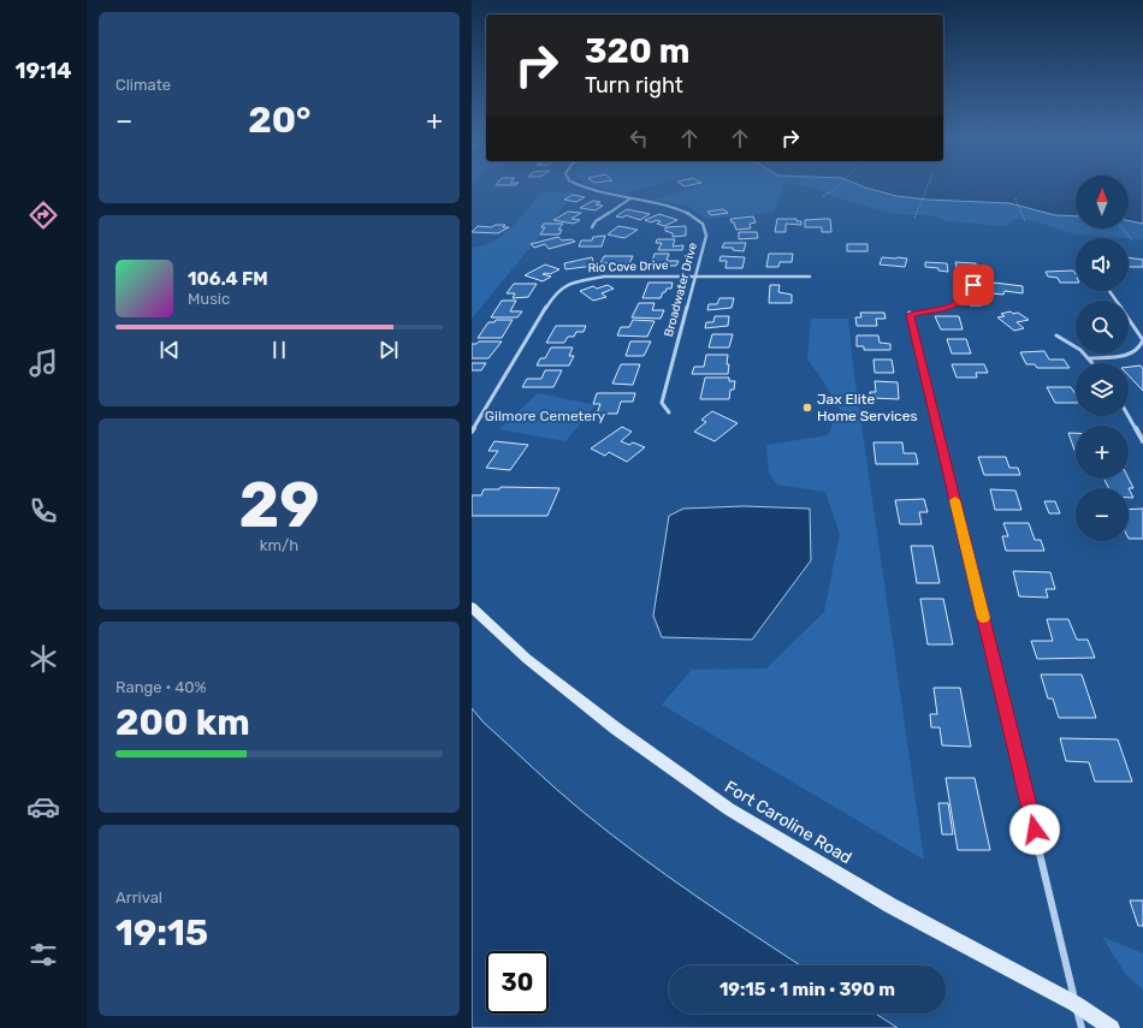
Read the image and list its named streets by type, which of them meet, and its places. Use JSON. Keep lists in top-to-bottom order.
{
  "streets": {
    "street": ["Rio Cove Drive", "Broadwater Drive", "Fort Caroline Road"]
  },
  "crossings": [
    ["Rio Cove Drive", "Broadwater Drive"]
  ],
  "parks": ["Gilmore Cemetery"],
  "places": ["Jax Elite Home Services"],
  "north": "top",
  "page": {
    "tabs": "19:14",
    "tile": [
      "Climate",
      ["29", "km/h"],
      ["Range · 40%", "200 km"],
      ["Arrival", "19:15"]
    ],
    "turn": ["320 m", "Turn right"],
    "heat": ["−", "20°", "+"],
    "map_buttons": ["+", "−"],
    "song": ["106.4 FM", "Music"],
    "limit": "30",
    "trip": "19:15 · 1 min · 390 m"
  }
}
